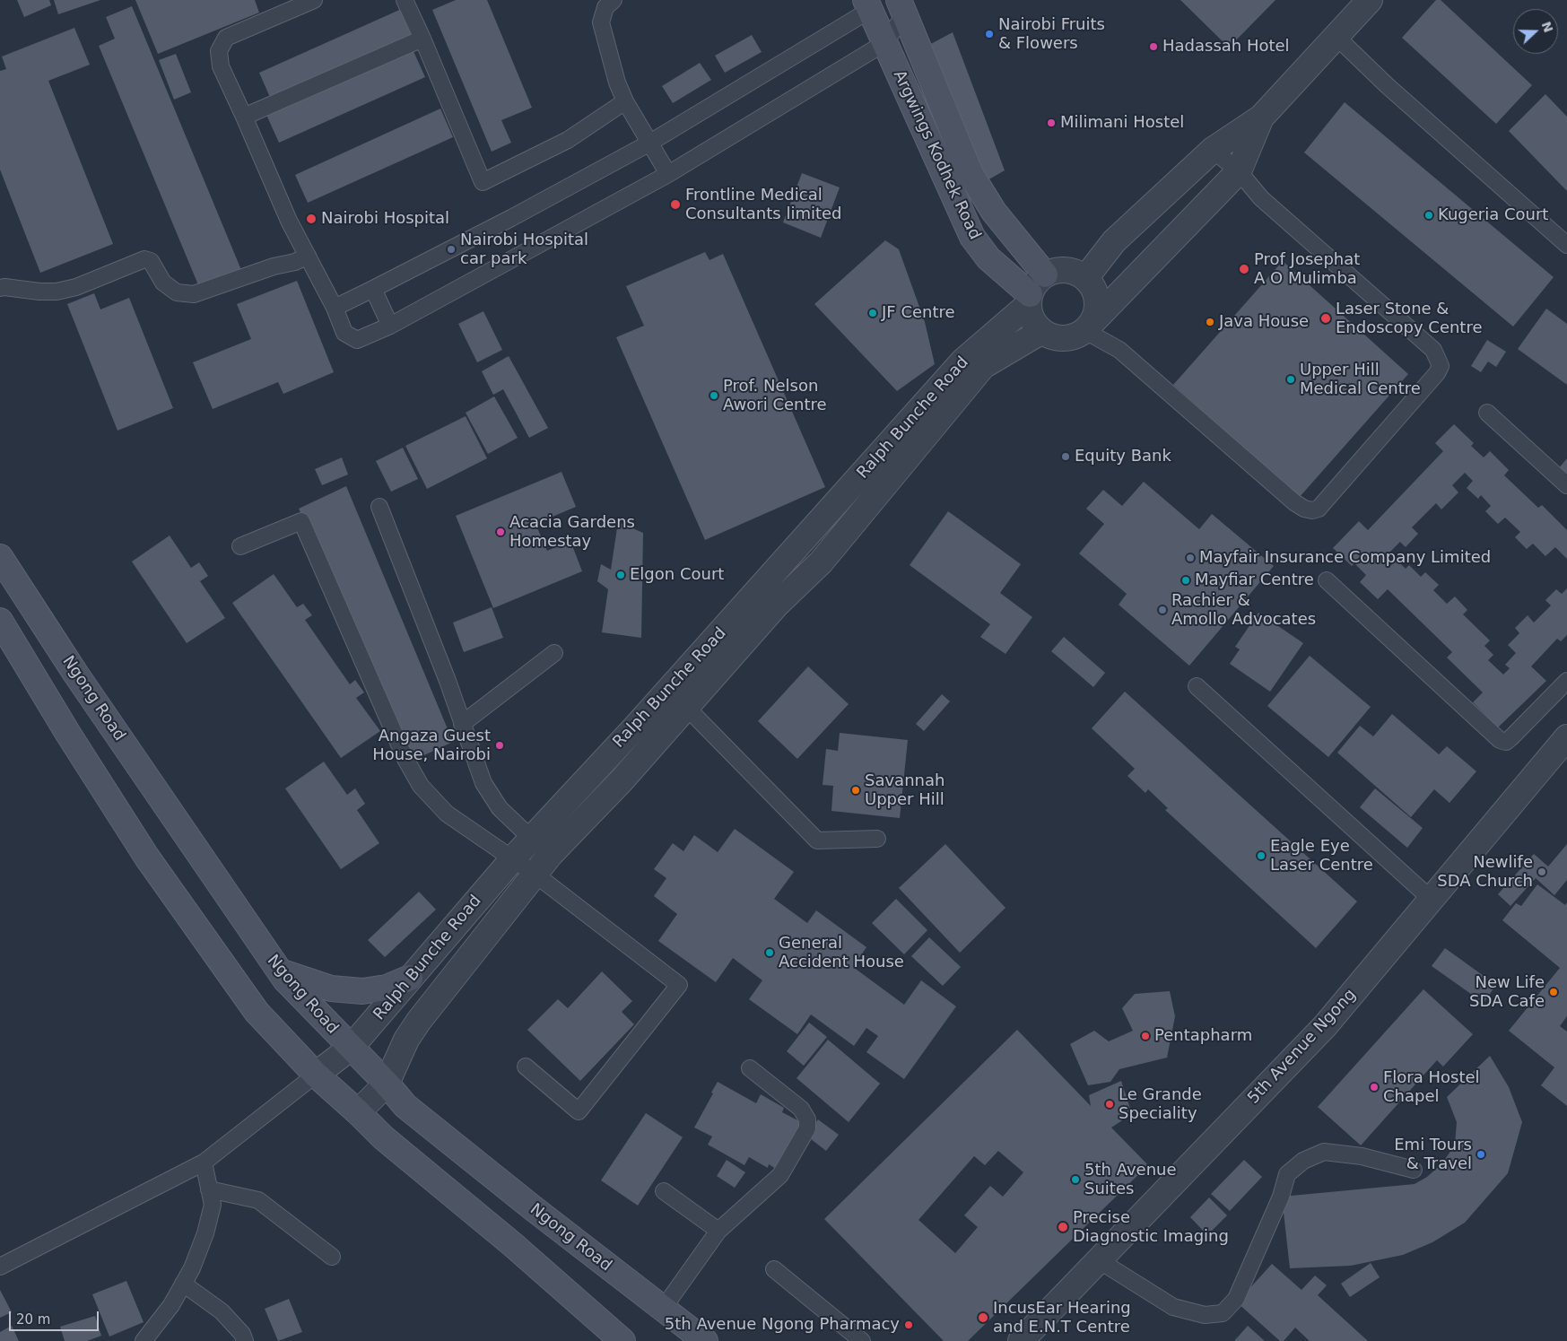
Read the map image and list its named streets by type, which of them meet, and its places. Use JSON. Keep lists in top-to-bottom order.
{
  "streets": {
    "main road": ["Argwings Kodhek Road", "Ngong Road"],
    "street": ["Ralph Bunche Road", "5th Avenue Ngong"]
  },
  "crossings": [
    ["Argwings Kodhek Road", "Ralph Bunche Road"],
    ["Ralph Bunche Road", "Ngong Road"]
  ],
  "places": [
    "Nairobi Fruits & Flowers",
    "Hadassah Hotel",
    "Milimani Hostel",
    "Frontline Medical Consultants limited",
    "Kugeria Court",
    "Nairobi Hospital",
    "Nairobi Hospital car park",
    "Prof Josephat A O Mulimba",
    "JF Centre",
    "Laser Stone & Endoscopy Centre",
    "Java House",
    "Upper Hill Medical Centre",
    "Prof. Nelson Awori Centre",
    "Equity Bank",
    "Acacia Gardens Homestay",
    "Mayfair Insurance Company Limited",
    "Elgon Court",
    "Mayfiar Centre",
    "Rachier & Amollo Advocates",
    "Angaza Guest House, Nairobi",
    "Savannah Upper Hill",
    "Eagle Eye Laser Centre",
    "Newlife SDA Church",
    "General Accident House",
    "New Life SDA Cafe",
    "Pentapharm",
    "Flora Hostel Chapel",
    "Le Grande Speciality",
    "Emi Tours & Travel",
    "5th Avenue Suites",
    "Precise Diagnostic Imaging",
    "IncusEar Hearing and E.N.T Centre",
    "5th Avenue Ngong Pharmacy"
  ],
  "scale_bar": "20 m",
  "north": "right"
}
